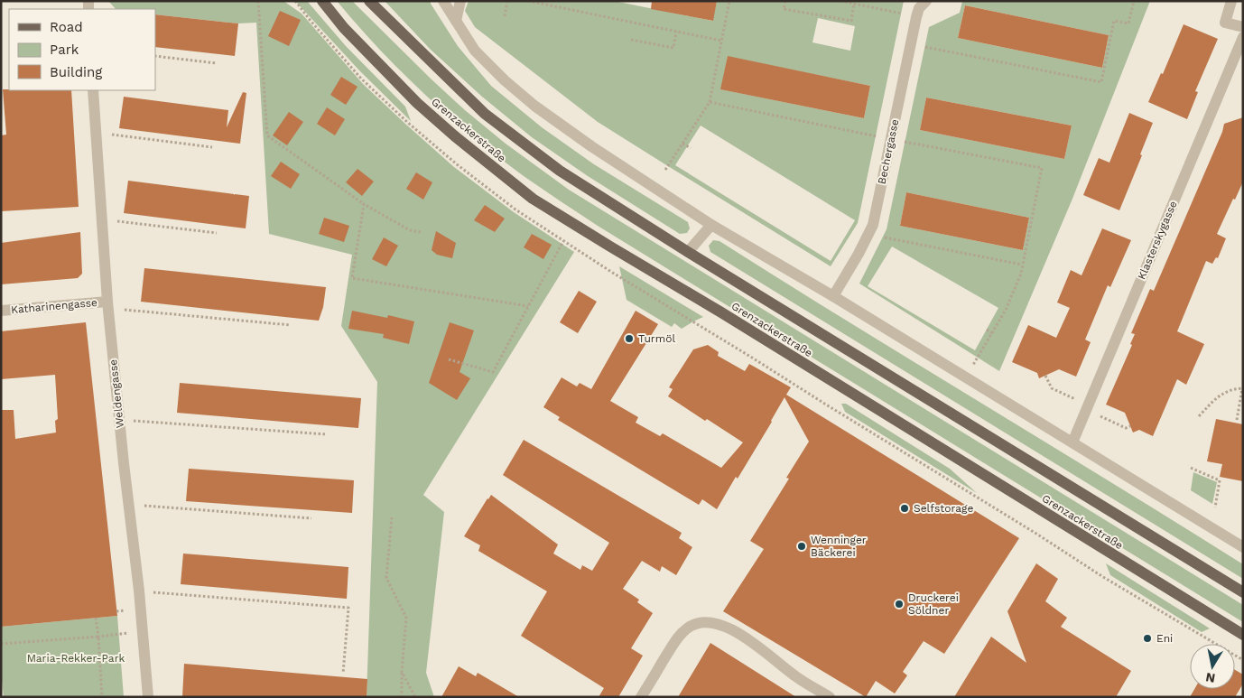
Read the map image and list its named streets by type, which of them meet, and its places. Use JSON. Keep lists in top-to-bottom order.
{
  "streets": {
    "main road": ["Grenzackerstraße"],
    "street": [
      "Bechergasse",
      "Klasterskygasse",
      "Katharinengasse",
      "Weldengasse"
    ]
  },
  "crossings": [
    ["Katharinengasse", "Weldengasse"]
  ],
  "parks": ["Maria-Rekker-Park"],
  "places": [
    "Turmöl",
    "Selfstorage",
    "Wenninger Bäckerei",
    "Druckerei Söldner",
    "Eni"
  ],
  "legend": ["Road", "Park", "Building"],
  "north": "bottom"
}
